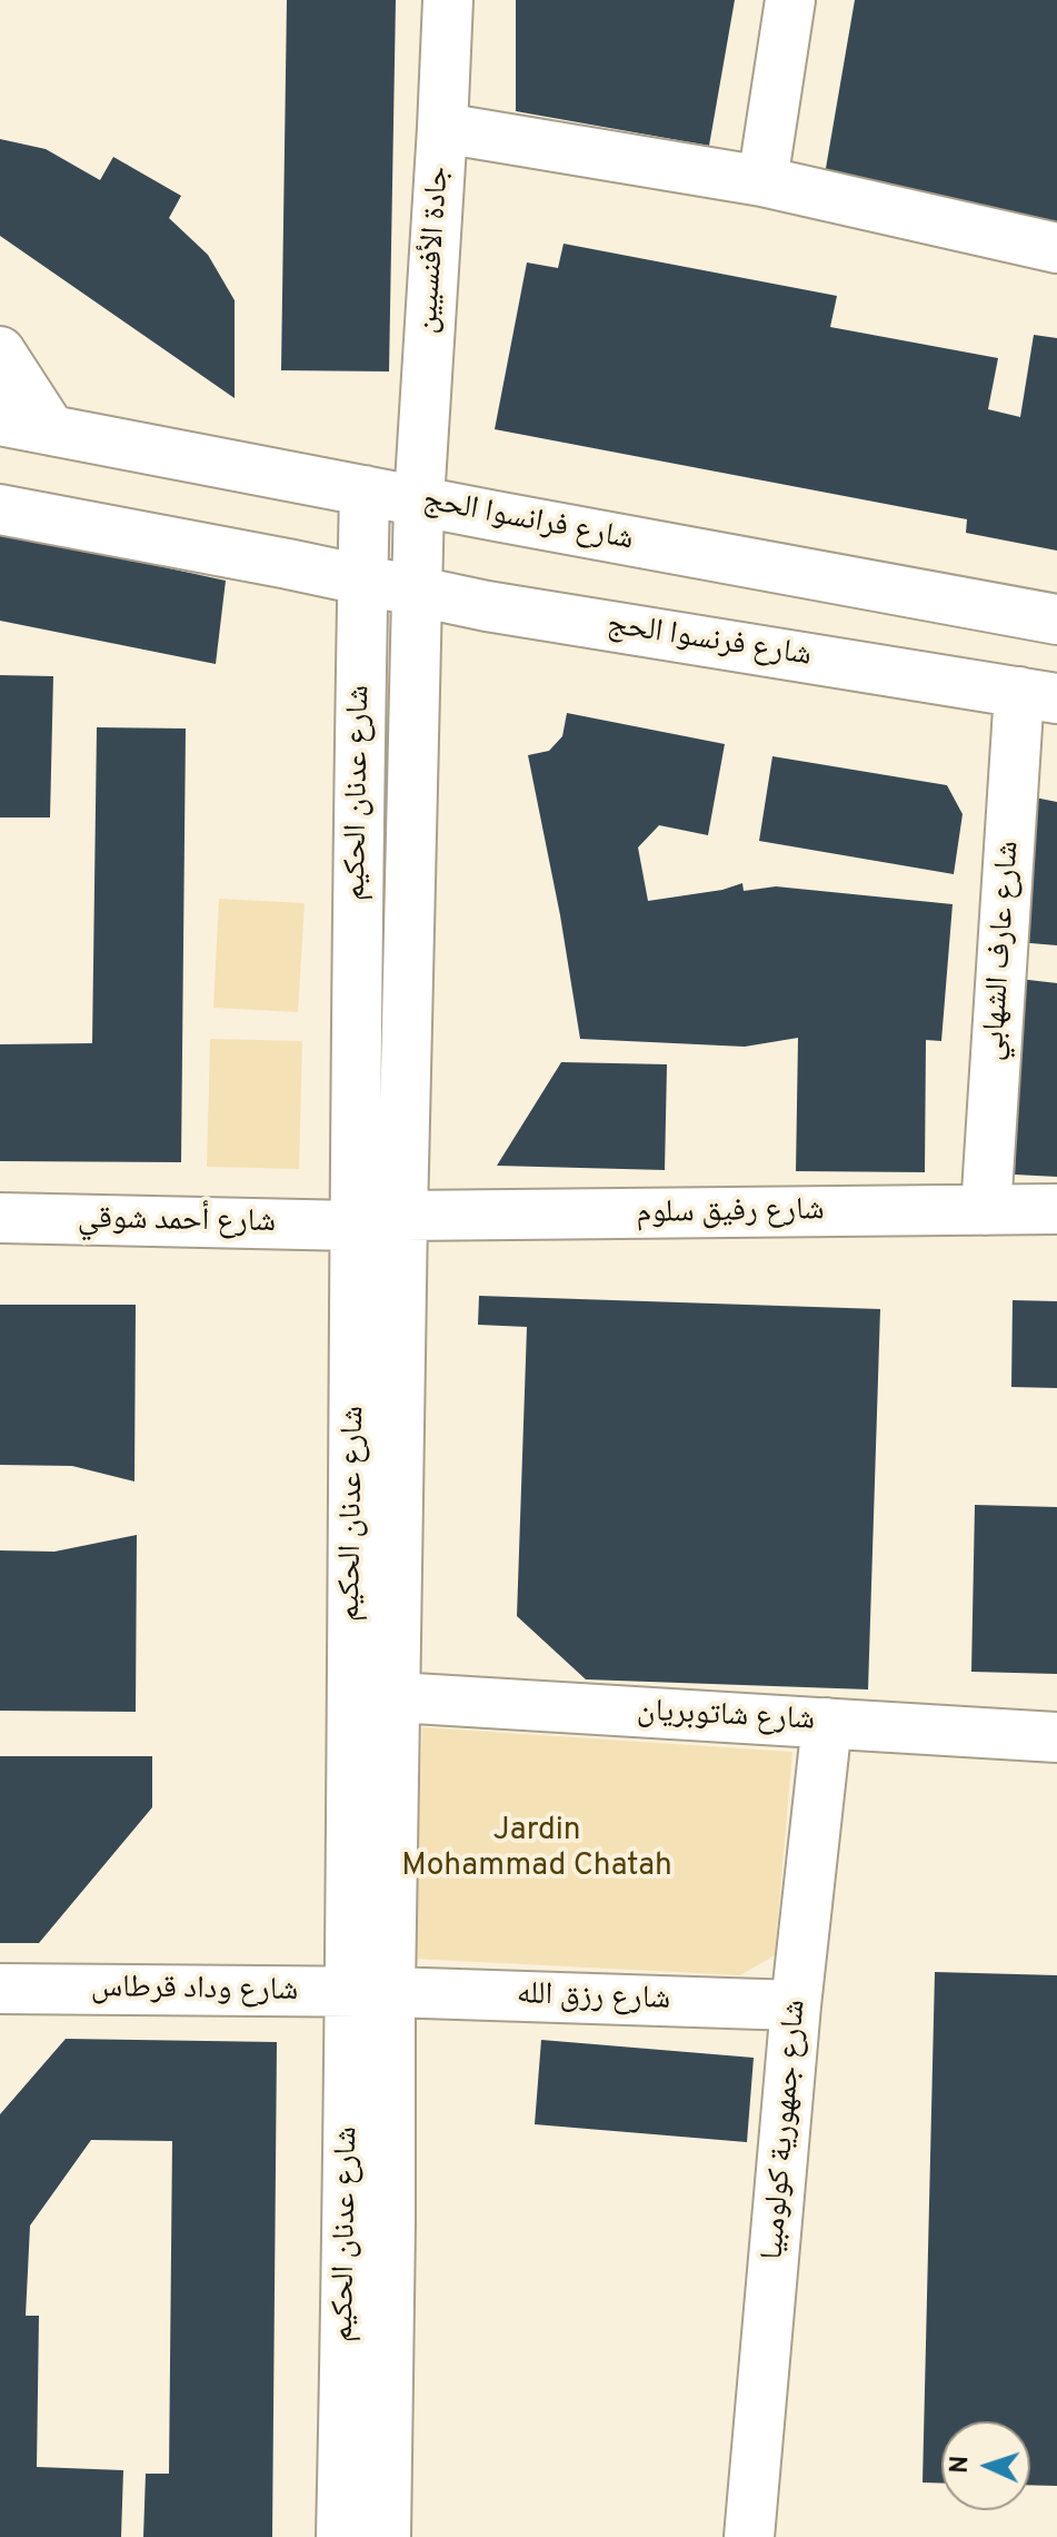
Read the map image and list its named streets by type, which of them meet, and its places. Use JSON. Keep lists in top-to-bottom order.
{
  "streets": {
    "street": [
      "جادة الأفنسيين",
      "شارع فرانسوا الحج",
      "شارع فرنسوا الحج",
      "شارع عدنان الحكيم",
      "شارع عارف الشهابي",
      "شارع رفيق سلوم",
      "شارع أحمد شوقي",
      "شارع شاتوبريان",
      "شارع وداد قرطاس",
      "شارع رزق الله",
      "شارع جمهورية كولومبيا"
    ]
  },
  "crossings": [
    ["جادة الأفنسيين", "شارع فرانسوا الحج"],
    ["جادة الأفنسيين", "شارع عدنان الحكيم"],
    ["شارع فرانسوا الحج", "شارع عدنان الحكيم"],
    ["شارع فرنسوا الحج", "شارع عدنان الحكيم"],
    ["شارع فرنسوا الحج", "شارع عارف الشهابي"],
    ["شارع عدنان الحكيم", "شارع رفيق سلوم"],
    ["شارع عدنان الحكيم", "شارع أحمد شوقي"],
    ["شارع عدنان الحكيم", "شارع شاتوبريان"],
    ["شارع عدنان الحكيم", "شارع وداد قرطاس"],
    ["شارع عدنان الحكيم", "شارع رزق الله"],
    ["شارع عارف الشهابي", "شارع رفيق سلوم"],
    ["شارع شاتوبريان", "شارع جمهورية كولومبيا"],
    ["شارع وداد قرطاس", "شارع رزق الله"],
    ["شارع رزق الله", "شارع جمهورية كولومبيا"]
  ],
  "parks": ["Jardin Mohammad Chatah"],
  "north": "left"
}
